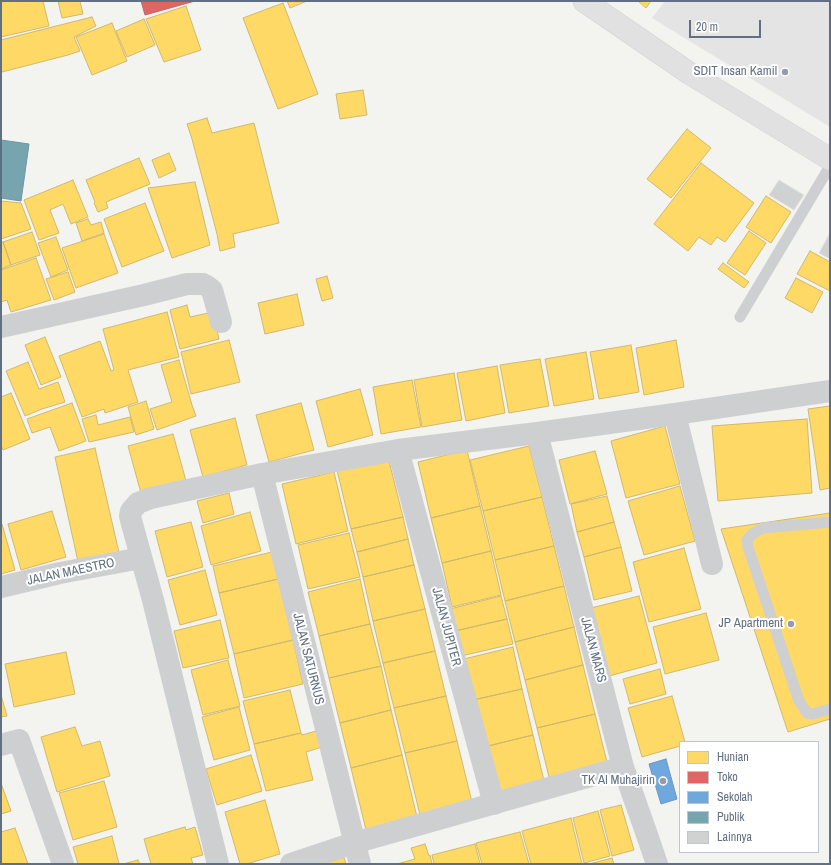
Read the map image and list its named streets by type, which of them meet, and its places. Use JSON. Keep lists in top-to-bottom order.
{
  "streets": {
    "street": [
      "JALAN MAESTRO",
      "JALAN JUPITER",
      "JALAN MARS",
      "JALAN SATURNUS"
    ]
  },
  "places": ["SDIT Insan Kamil", "JP Apartment", "TK Al Muhajirin"],
  "legend": [
    "Hunian",
    "Toko",
    "Sekolah",
    "Publik",
    "Lainnya"
  ],
  "scale_bar": "20 m"
}
